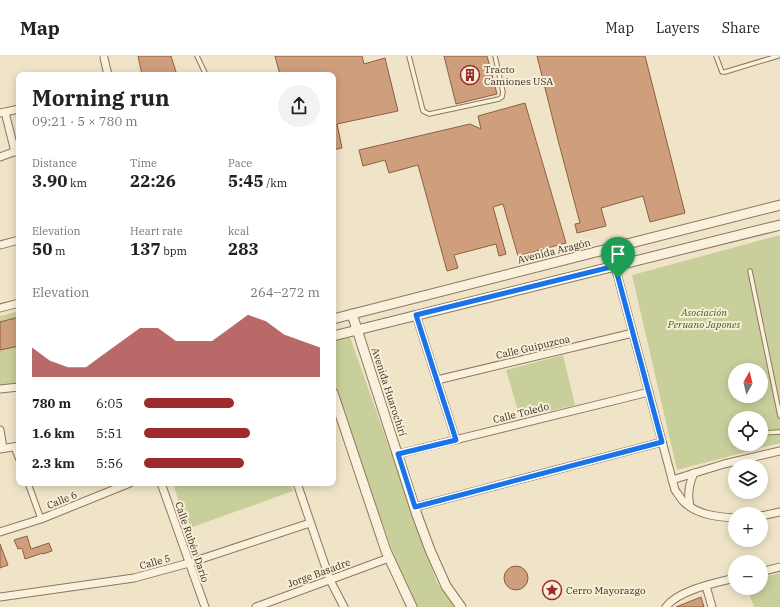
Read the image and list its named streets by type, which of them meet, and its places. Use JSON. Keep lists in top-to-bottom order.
{
  "streets": {
    "street": [
      "Avenida Aragón",
      "Calle Guipuzcoa",
      "Avenida Huarochirí",
      "Calle Toledo",
      "Calle 6",
      "Calle Rubén Darío",
      "Calle 5",
      "Jorge Basadre"
    ]
  },
  "crossings": [
    ["Avenida Aragón", "Avenida Huarochirí"],
    ["Avenida Huarochirí", "Calle Toledo"],
    ["Calle Rubén Darío", "Calle 5"]
  ],
  "parks": ["Asociación Peruano Japones"],
  "places": {
    "building": ["Tracto Camiones USA"],
    "place": ["Cerro Mayorazgo"]
  },
  "north": "top",
  "page": {
    "header": "Map",
    "nav": ["Map", "Layers", "Share"],
    "heading": ["Morning run", "09:21 · 5 × 780 m"],
    "stats": [
      ["Distance", "3.90 km"],
      ["Time", "22:26"],
      ["Pace", "5:45 /km"],
      ["Elevation", "50 m"],
      ["Heart rate", "137 bpm"],
      ["kcal", "283"]
    ],
    "chart": ["Elevation", "264–272 m"],
    "map_buttons": ["+", "−"],
    "list": [
      {
        "name": "780 m",
        "note": "6:05"
      },
      {
        "name": "1.6 km",
        "note": "5:51"
      },
      {
        "name": "2.3 km",
        "note": "5:56"
      }
    ]
  }
}
